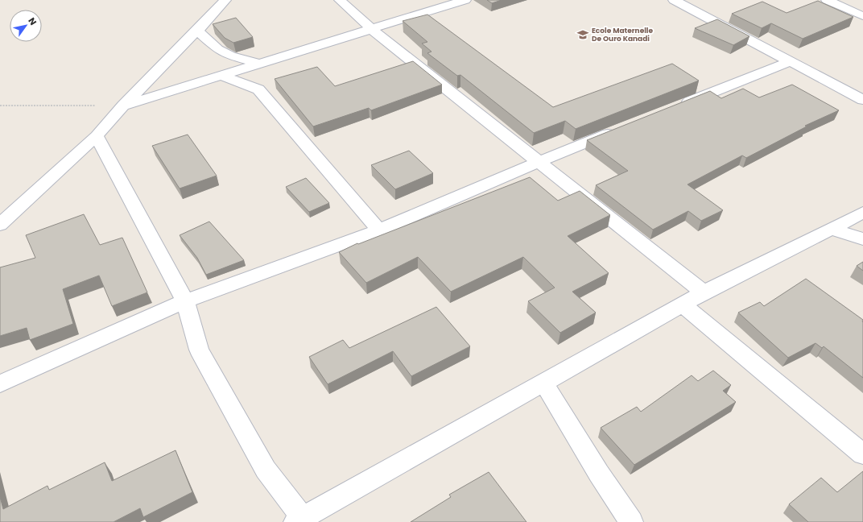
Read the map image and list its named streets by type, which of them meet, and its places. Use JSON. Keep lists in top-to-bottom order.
{
  "places": {
    "school or university": ["Ecole Maternelle De Ouro Kanadi"]
  },
  "north": "top right"
}
